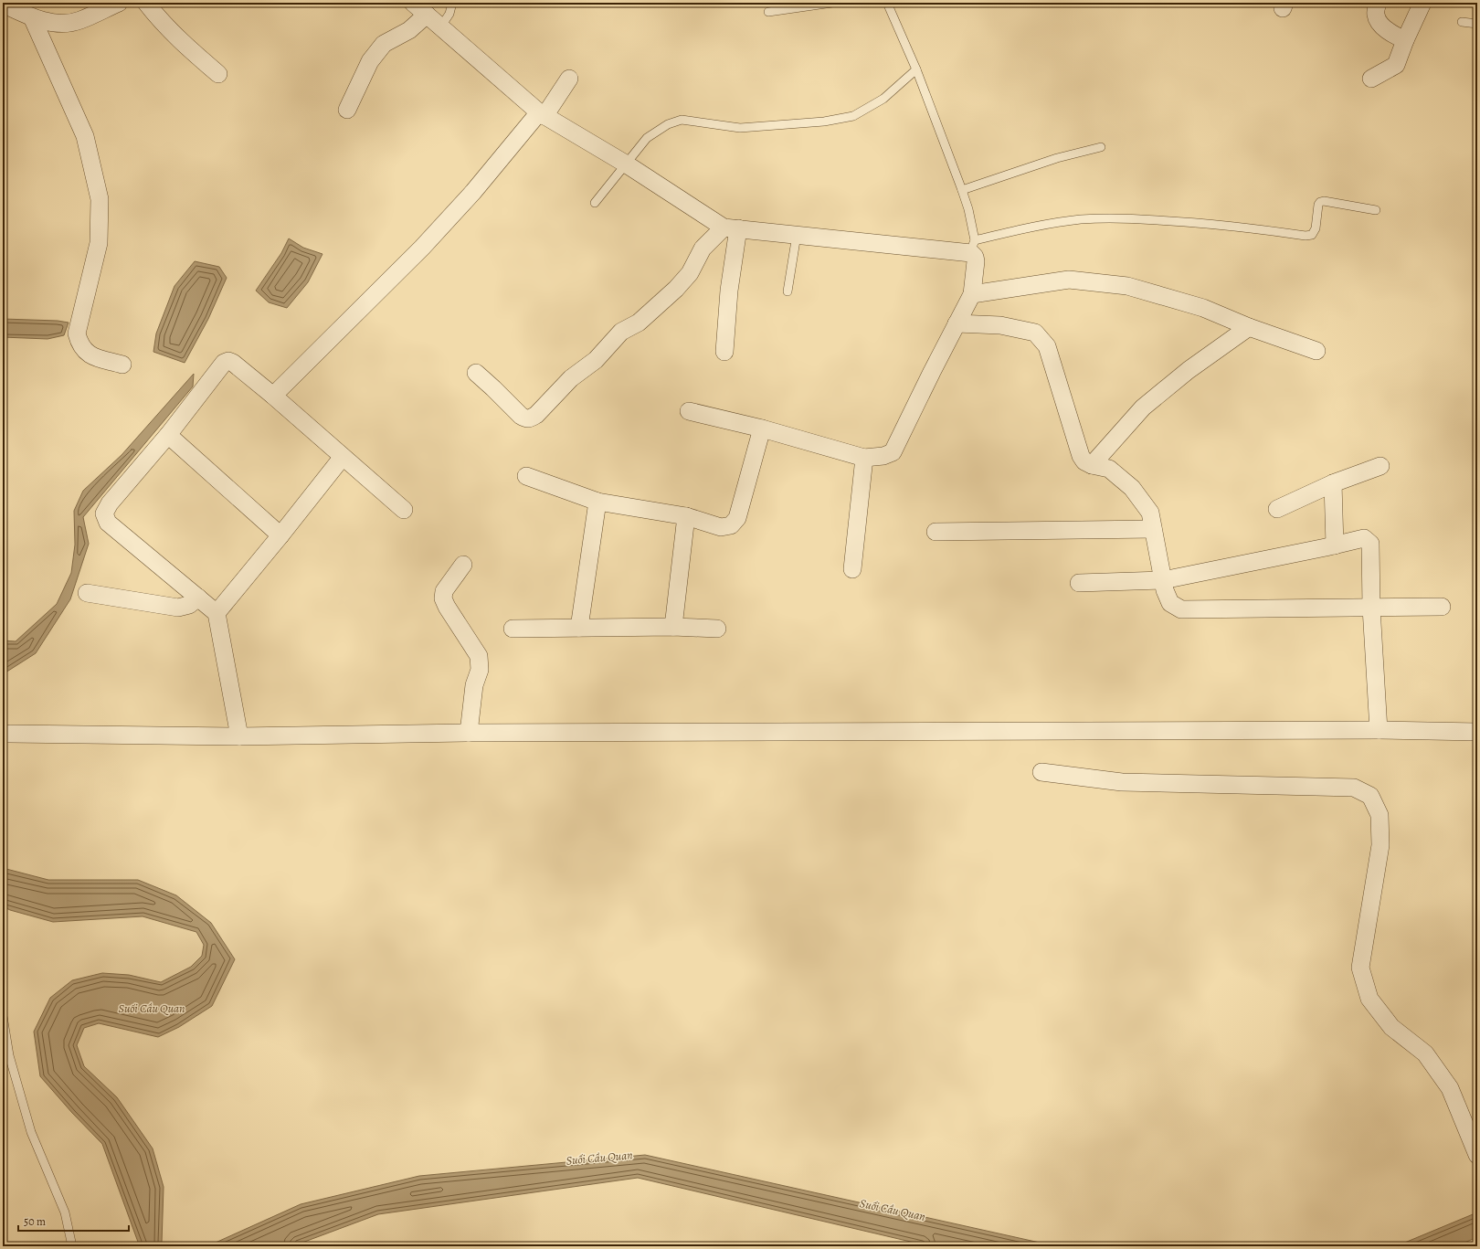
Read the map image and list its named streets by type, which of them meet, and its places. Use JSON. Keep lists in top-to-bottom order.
{
  "water": ["Suối Cầu Quan"],
  "scale_bar": "50 m"
}
